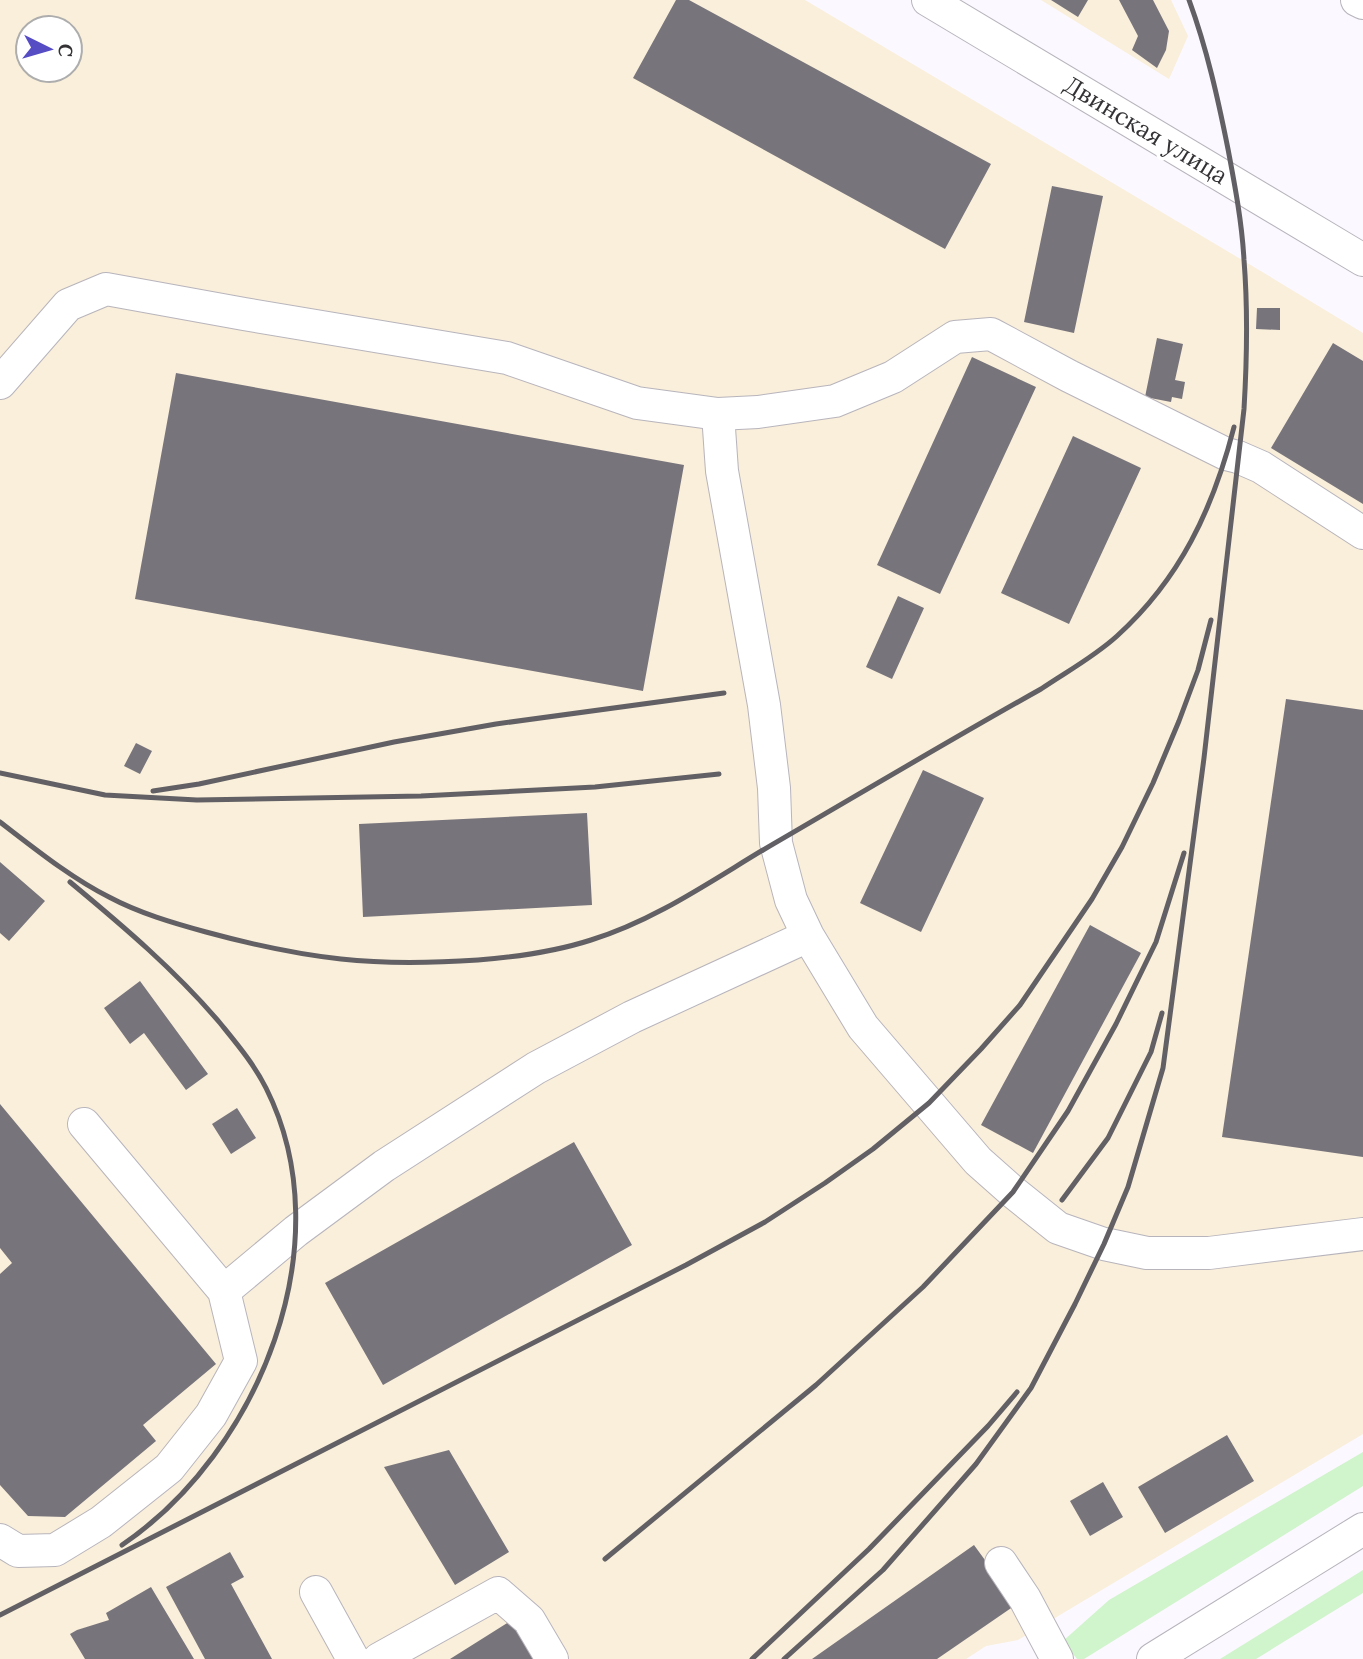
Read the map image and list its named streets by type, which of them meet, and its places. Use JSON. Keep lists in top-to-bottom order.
{
  "streets": {
    "street": ["Двинская улица"]
  },
  "north": "right"
}
